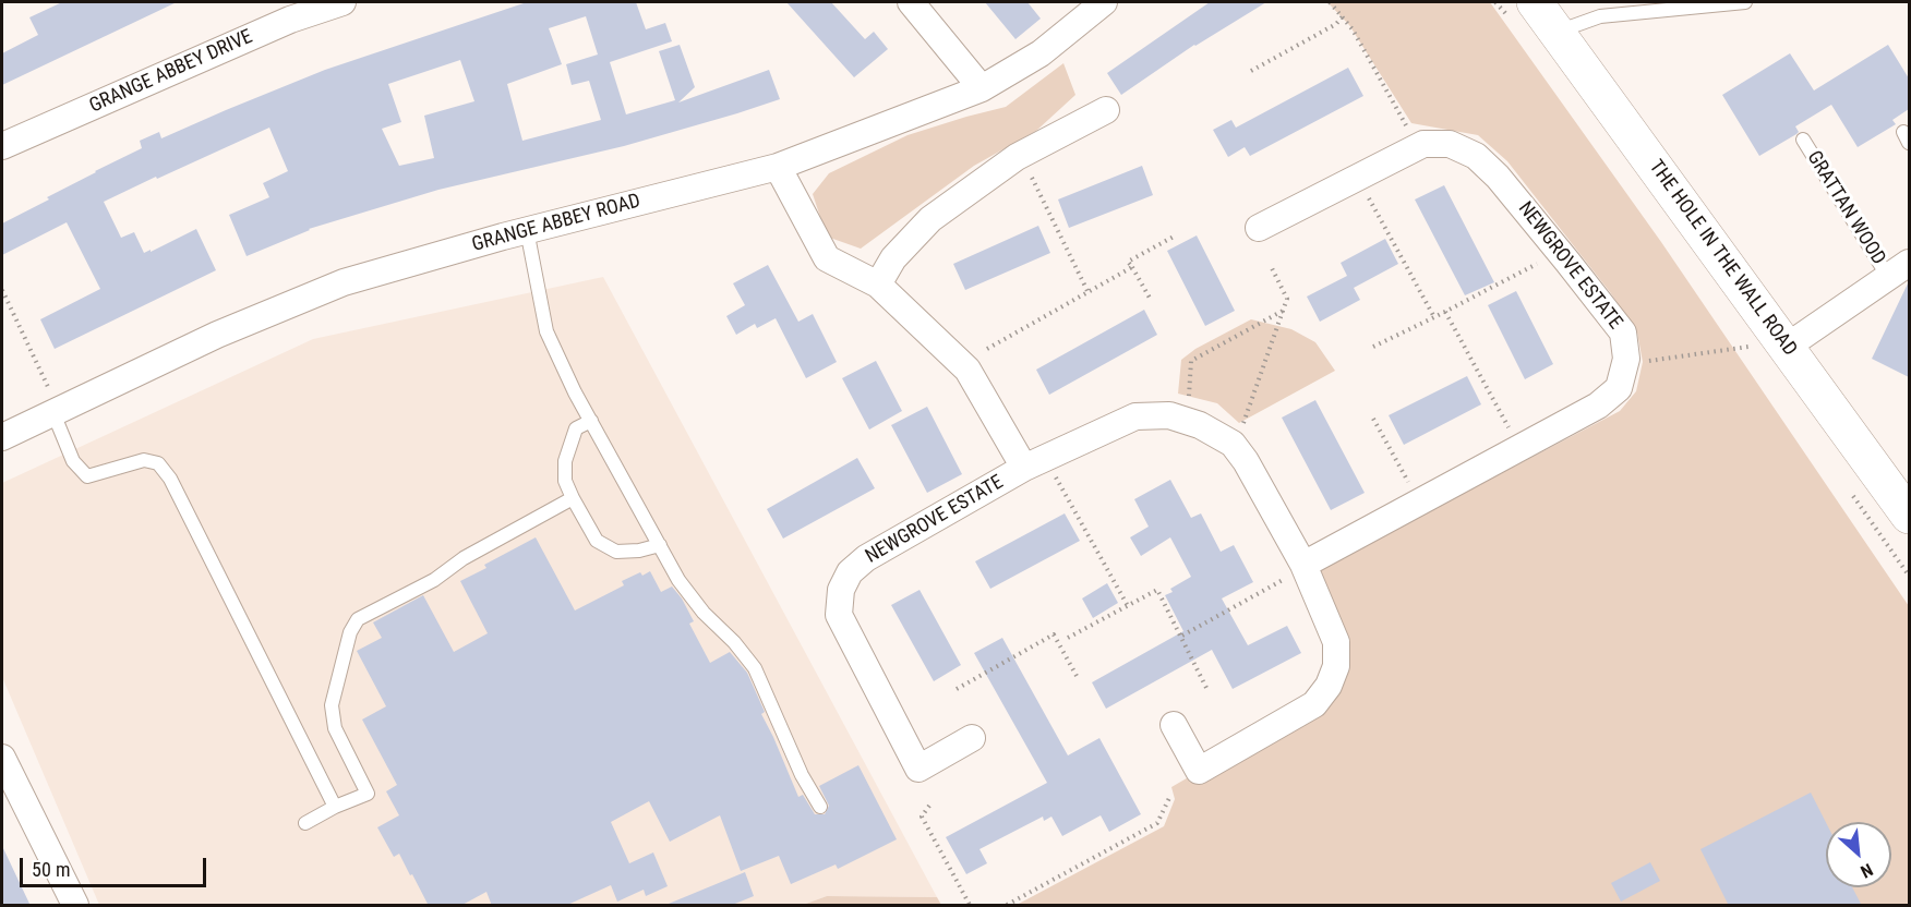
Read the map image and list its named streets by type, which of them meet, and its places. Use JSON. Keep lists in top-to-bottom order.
{
  "streets": {
    "street": [
      "GRANGE ABBEY DRIVE",
      "GRATTAN WOOD",
      "GRANGE ABBEY ROAD",
      "THE HOLE IN THE WALL ROAD",
      "NEWGROVE ESTATE"
    ]
  },
  "crossings": [
    ["GRATTAN WOOD", "THE HOLE IN THE WALL ROAD"],
    ["GRANGE ABBEY ROAD", "NEWGROVE ESTATE"]
  ],
  "scale_bar": "50 m",
  "north": "bottom right"
}
